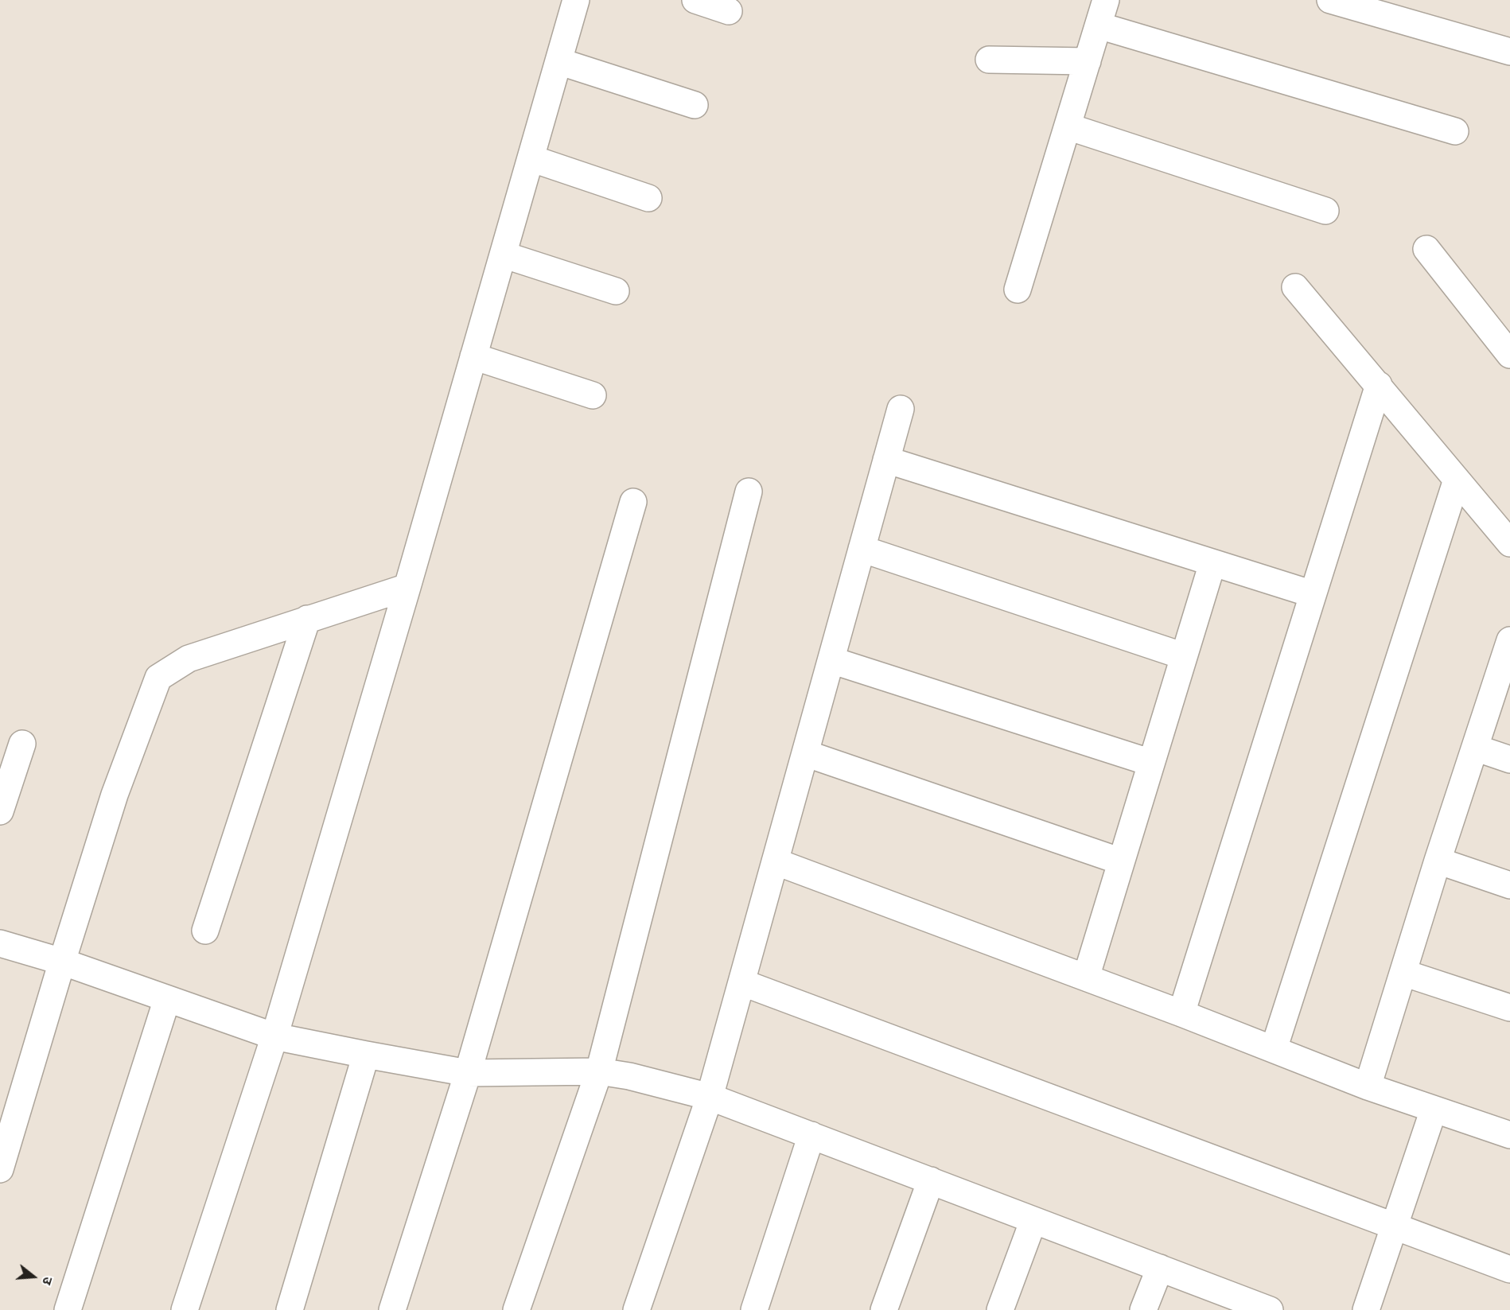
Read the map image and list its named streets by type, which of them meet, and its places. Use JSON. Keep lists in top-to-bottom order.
{
  "north": "right"
}
